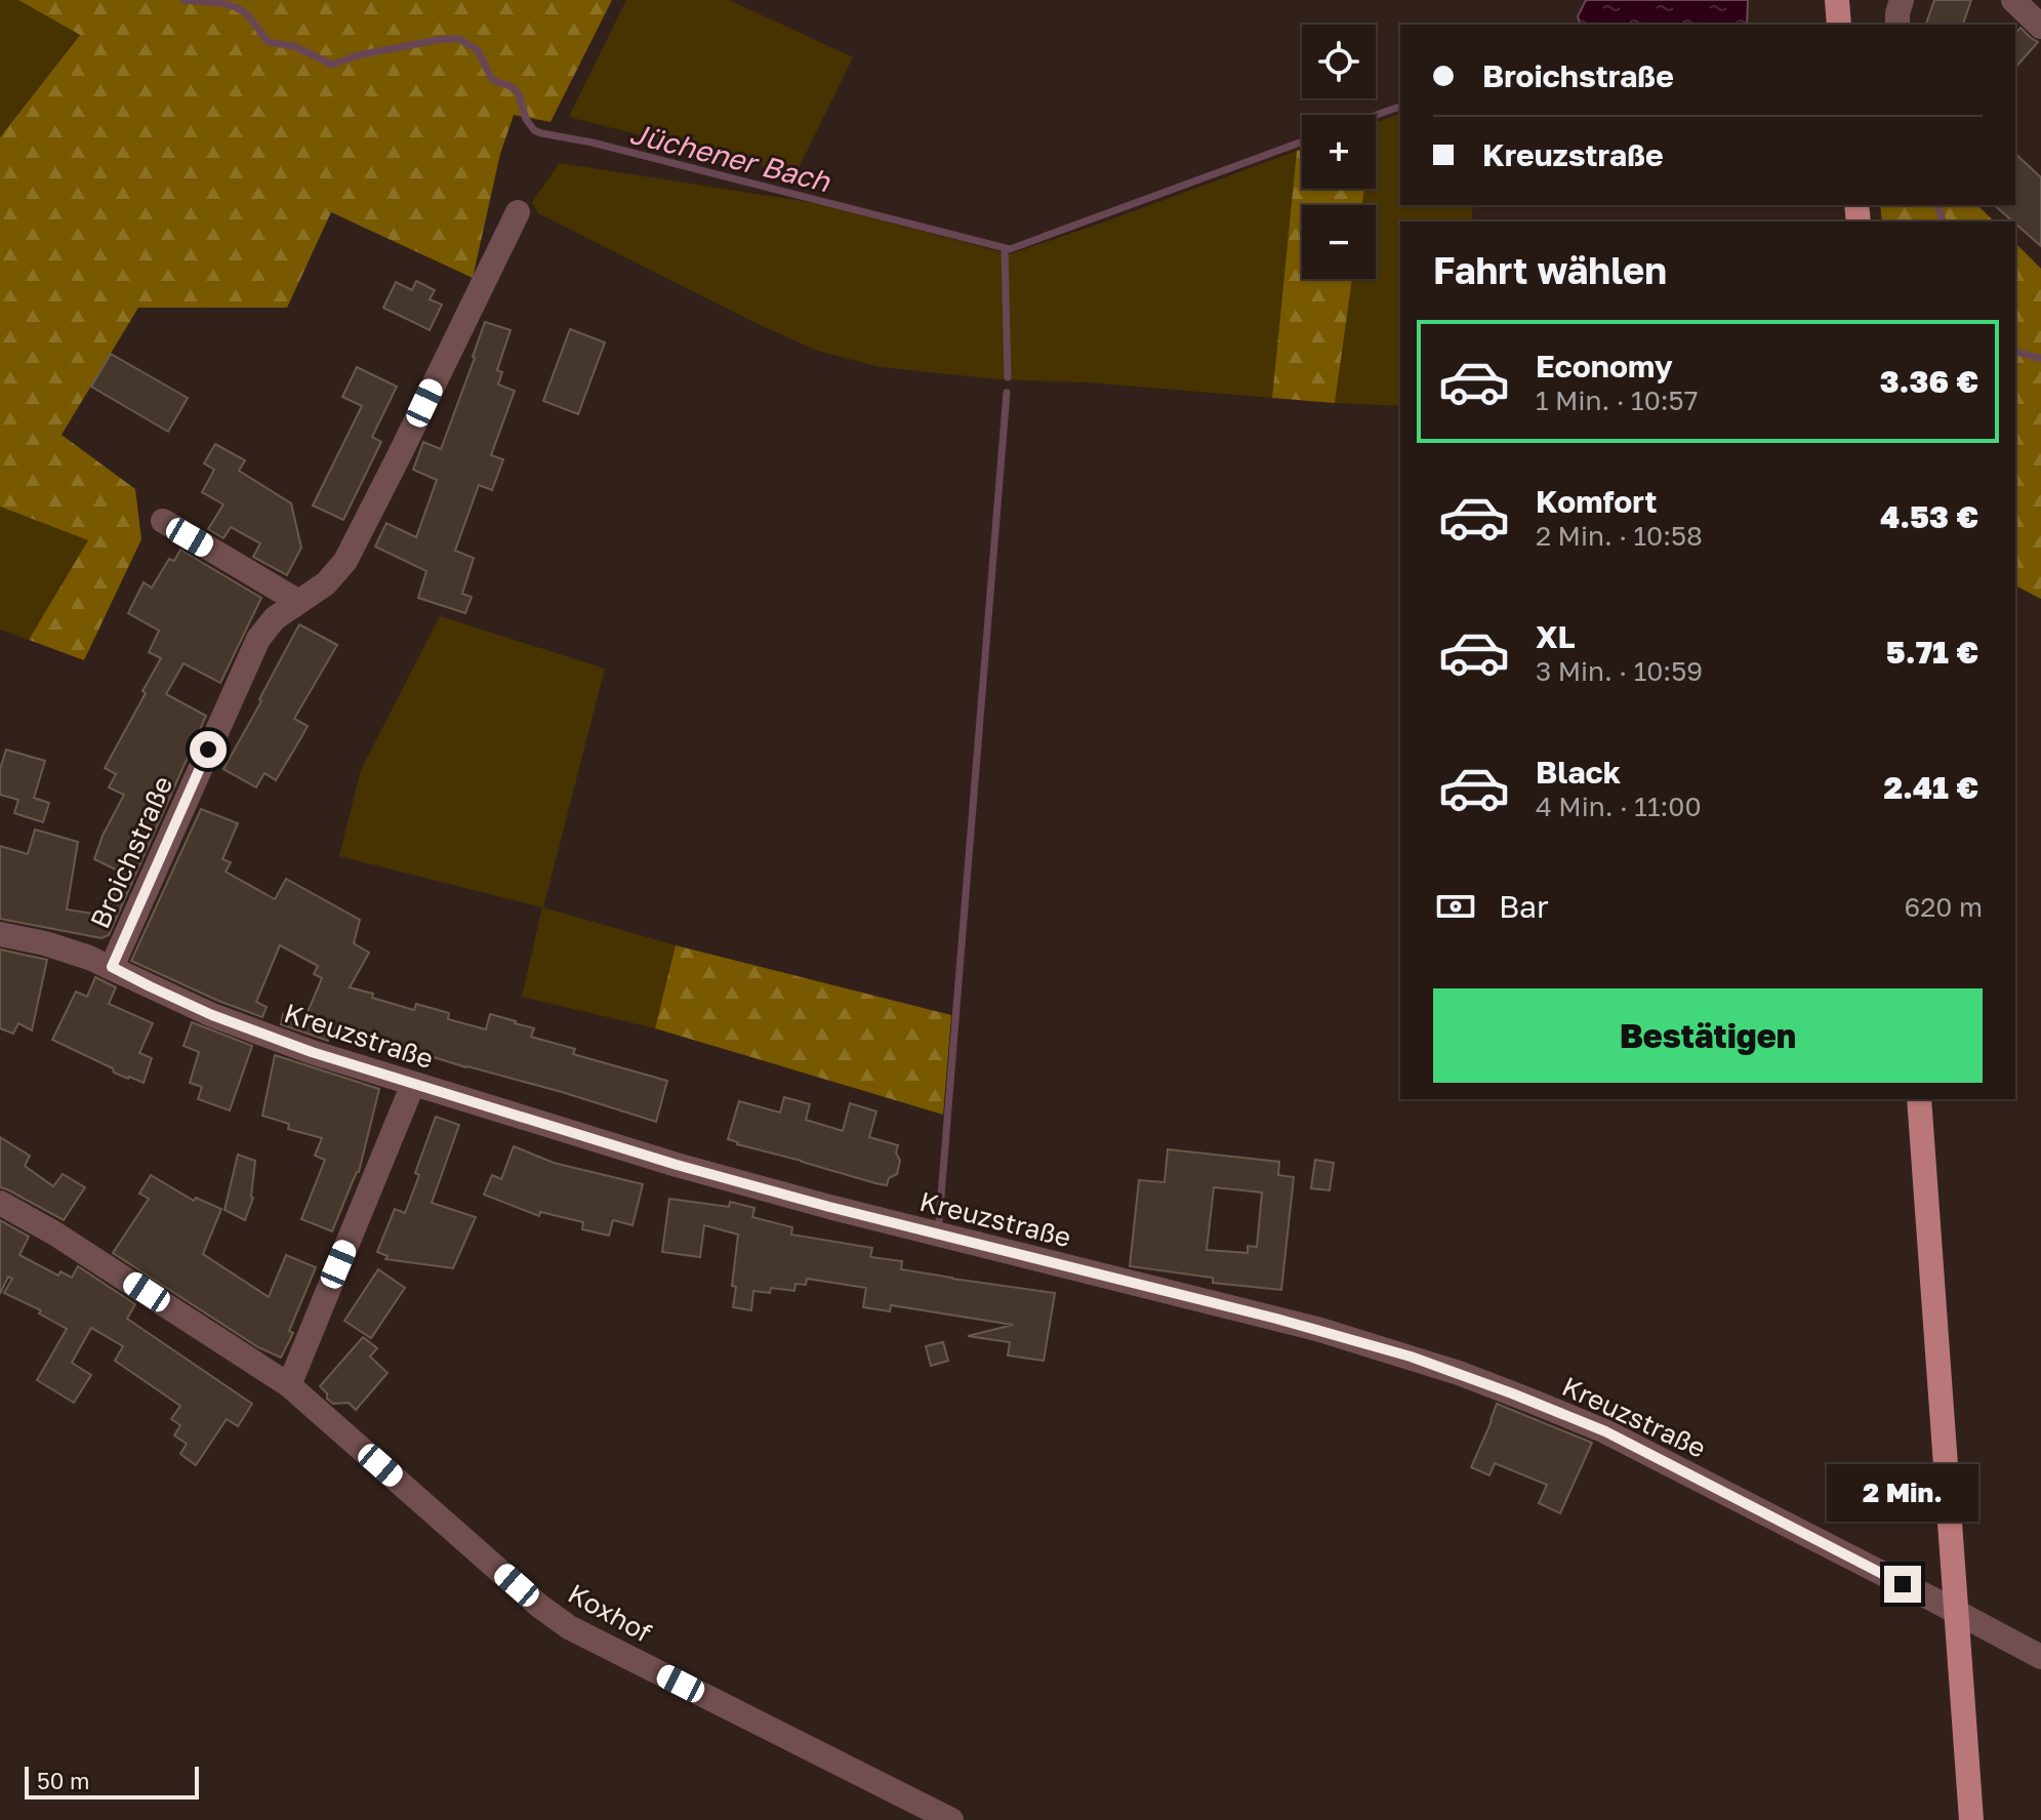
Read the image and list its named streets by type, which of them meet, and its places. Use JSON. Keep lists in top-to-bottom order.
{
  "streets": {
    "street": ["Broichstraße", "Kreuzstraße", "Koxhof"]
  },
  "crossings": [
    ["Broichstraße", "Kreuzstraße"]
  ],
  "water": ["Jüchener Bach"],
  "scale_bar": "50 m",
  "page": {
    "map_buttons": ["+", "−"],
    "banner": ["Broichstraße", "Kreuzstraße"],
    "heading": "Fahrt wählen",
    "list": [
      {
        "name": "Economy",
        "note": "1 Min. · 10:57",
        "value": "3.36 €"
      },
      {
        "name": "Komfort",
        "note": "2 Min. · 10:58",
        "value": "4.53 €"
      },
      {
        "name": "XL",
        "note": "3 Min. · 10:59",
        "value": "5.71 €"
      },
      {
        "name": "Black",
        "note": "4 Min. · 11:00",
        "value": "2.41 €"
      }
    ],
    "pay": ["Bar", "620 m"],
    "buttons": "Bestätigen",
    "bubble": "2 Min.",
    "scale": "50 m"
  }
}
